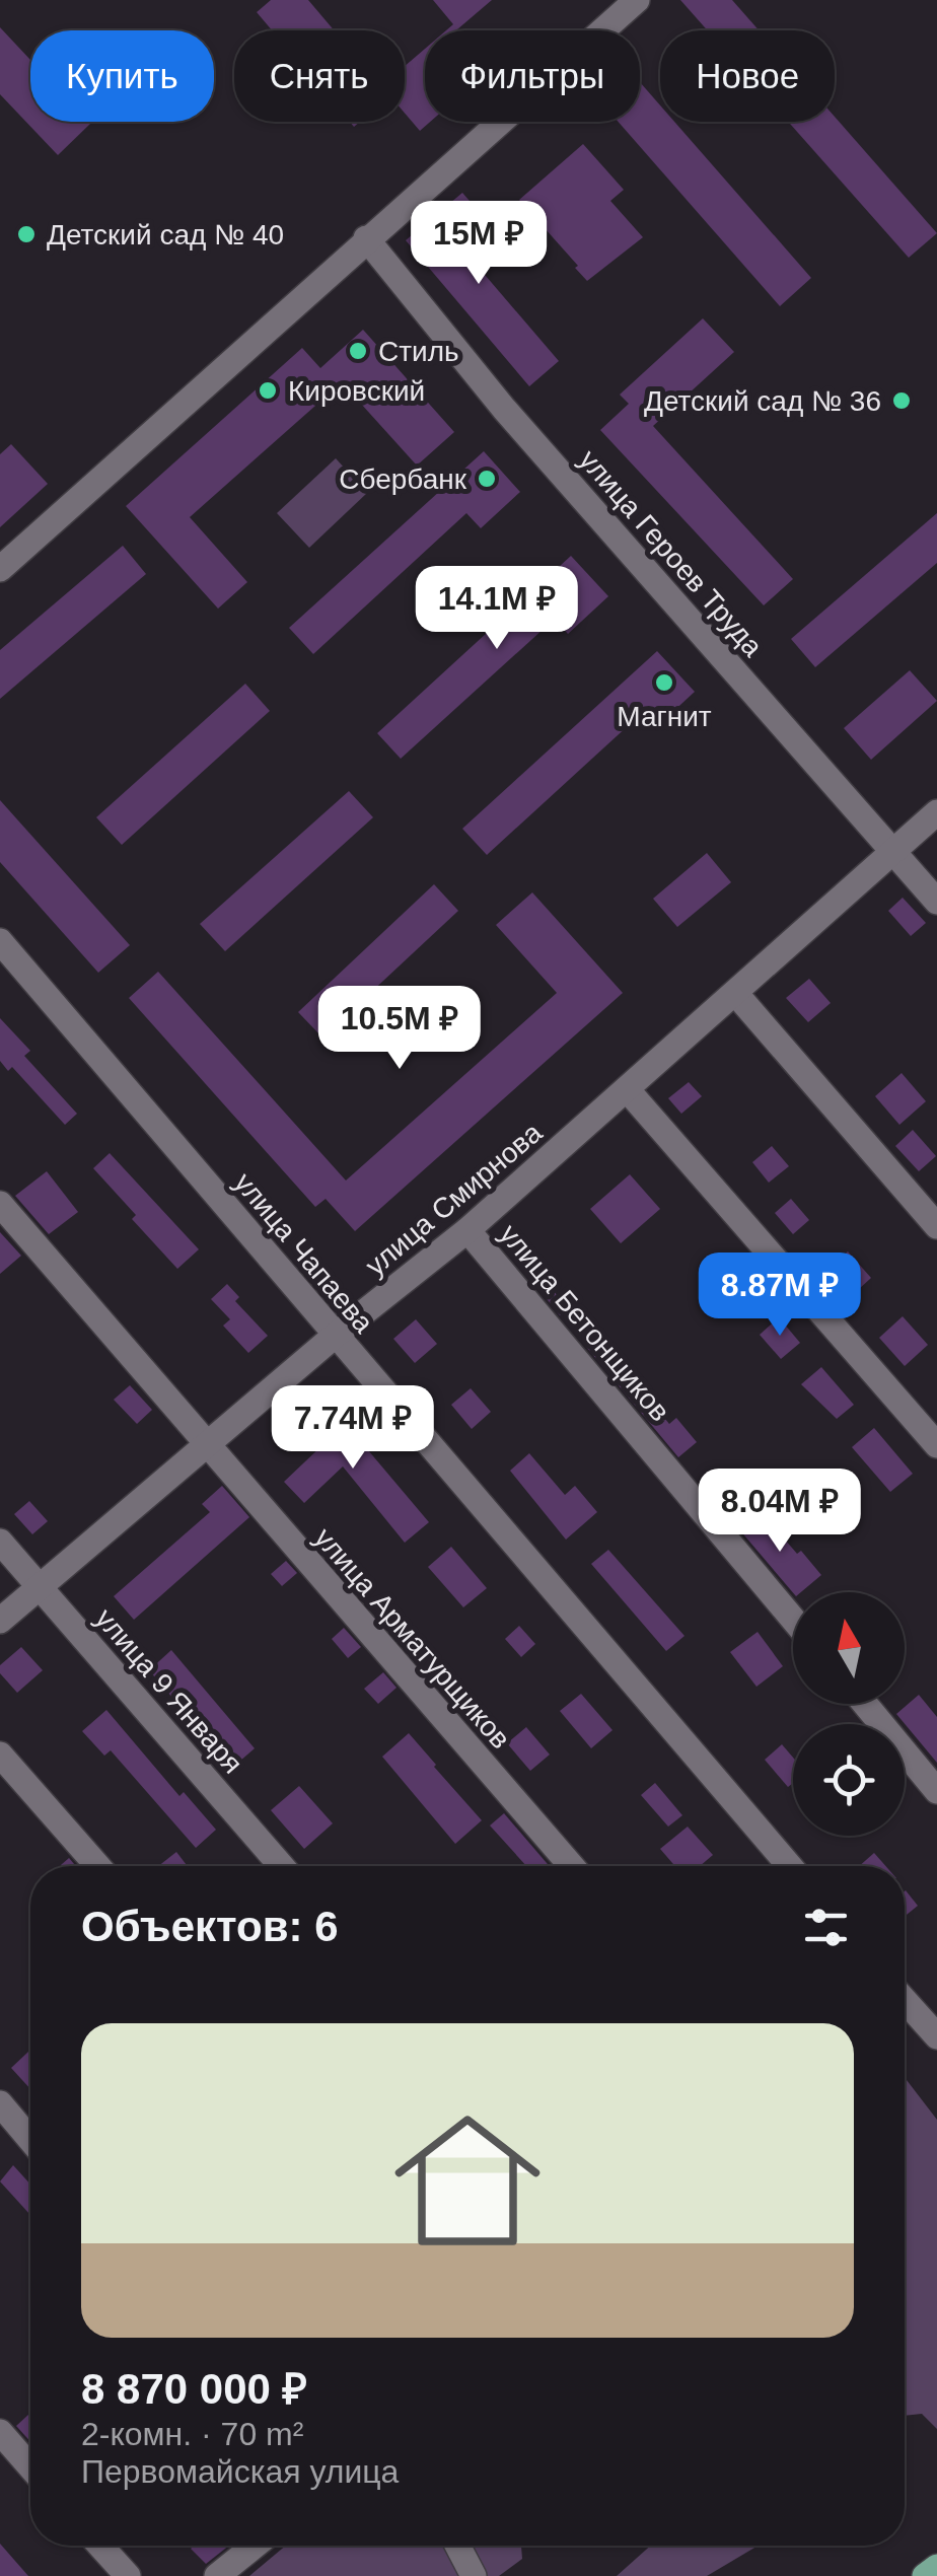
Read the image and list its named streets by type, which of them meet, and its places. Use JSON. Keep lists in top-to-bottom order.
{
  "streets": {
    "street": [
      "улица Героев Труда",
      "улица Смирнова",
      "улица Чапаева",
      "улица Бетонщиков",
      "улица Арматурщиков",
      "улица 9 Января"
    ]
  },
  "crossings": [
    ["улица Героев Труда", "улица Смирнова"],
    ["улица Смирнова", "улица Чапаева"],
    ["улица Смирнова", "улица Бетонщиков"],
    ["улица Смирнова", "улица Арматурщиков"],
    ["улица Смирнова", "улица 9 Января"]
  ],
  "places": [
    "Детский сад № 40",
    "Стиль",
    "Кировский",
    "Детский сад № 36",
    "Сбербанк",
    "Магнит"
  ],
  "north": "top",
  "page": {
    "chip": [
      "Купить",
      "Снять",
      "Фильтры",
      "Новое"
    ],
    "price": [
      "15M ₽",
      "14.1M ₽",
      "10.5M ₽",
      "8.87M ₽",
      "7.74M ₽",
      "8.04M ₽"
    ],
    "heading": "Объектов: 6",
    "list": [
      {
        "name": "8 870 000 ₽",
        "note": "2-комн. · 70 m² · Первомайская улица"
      }
    ]
  }
}
